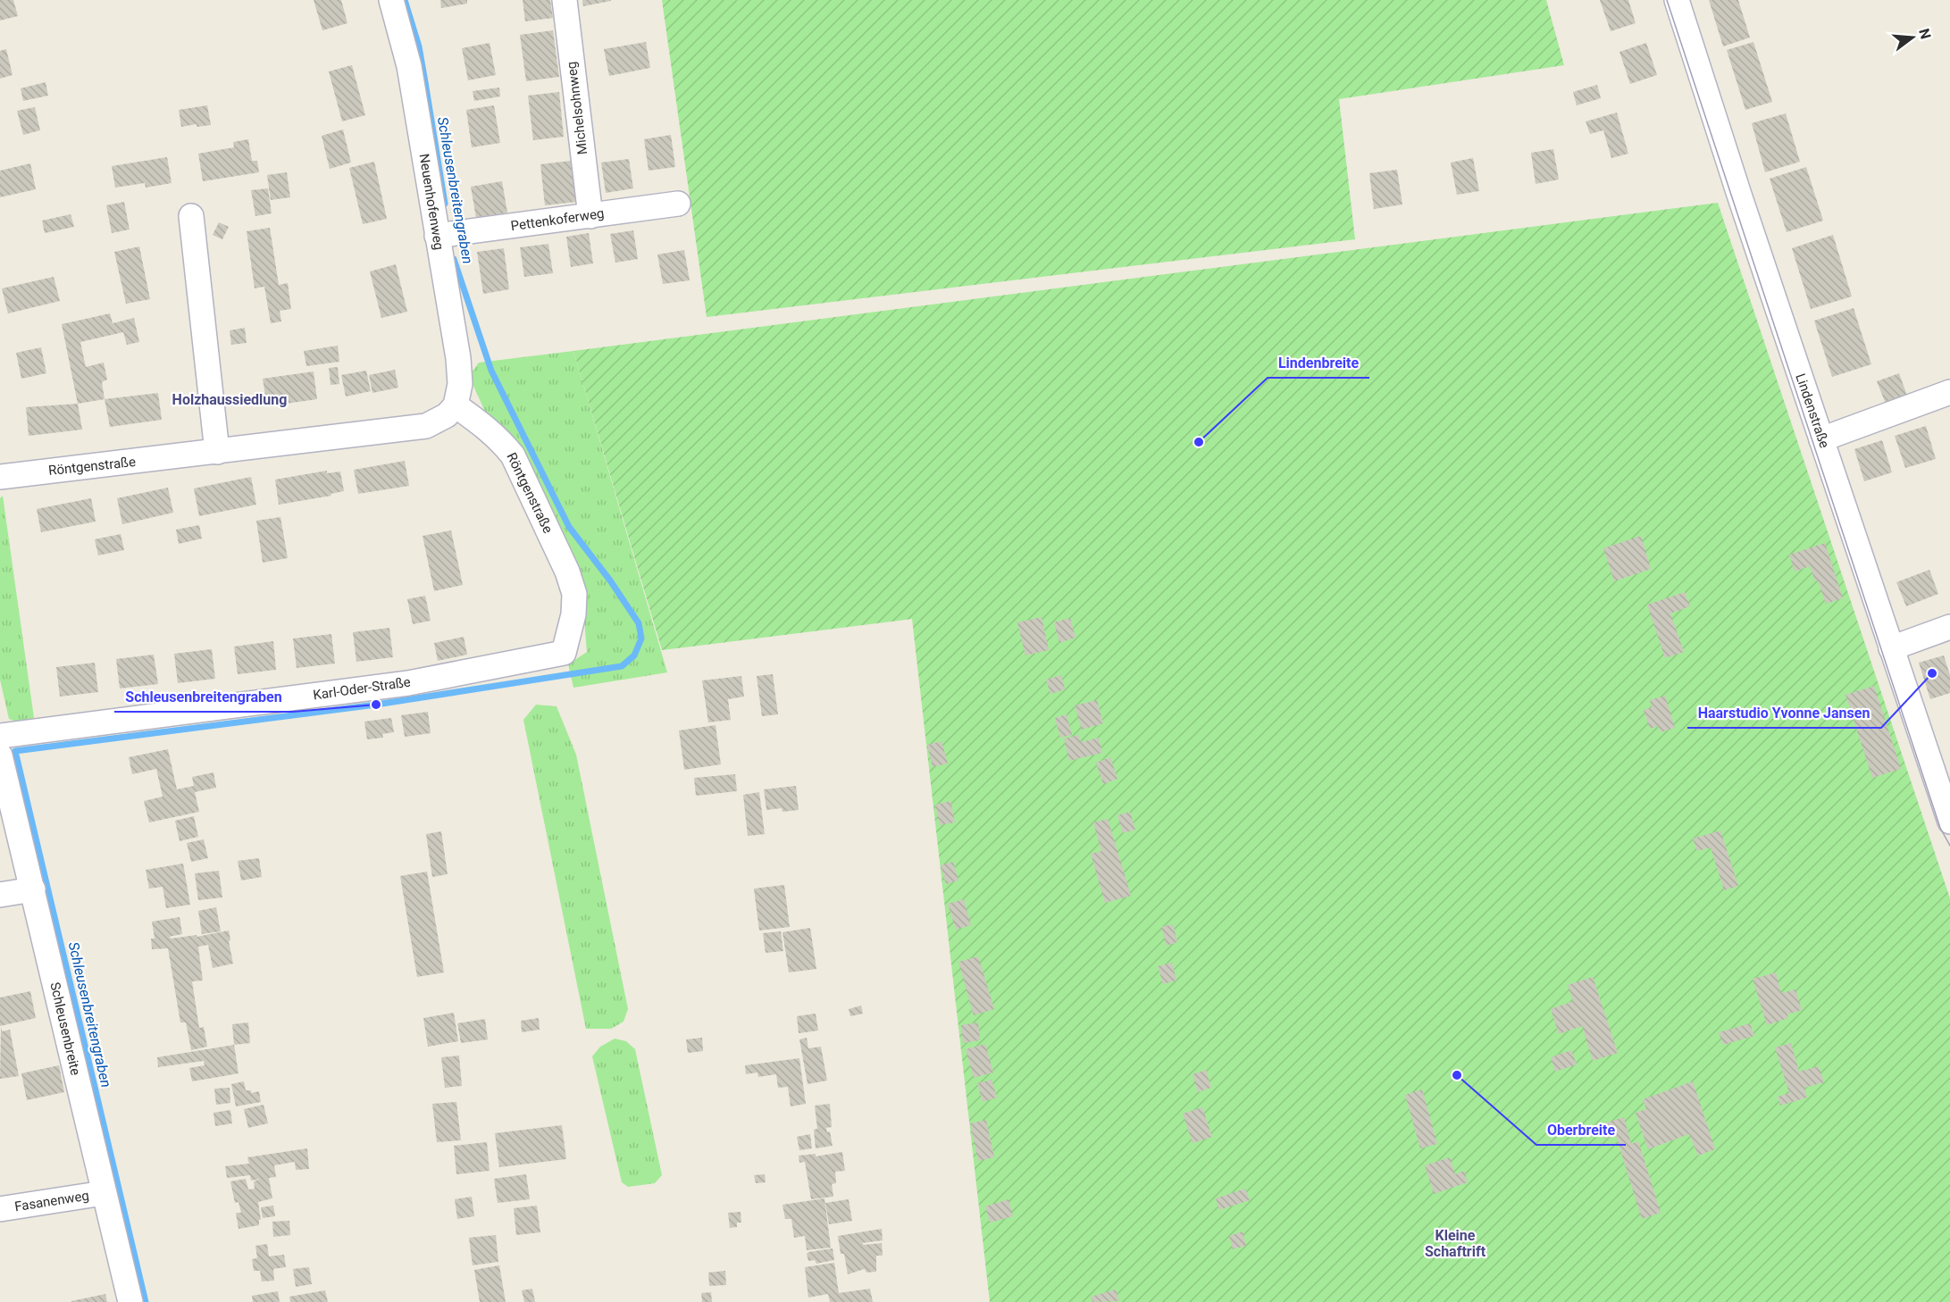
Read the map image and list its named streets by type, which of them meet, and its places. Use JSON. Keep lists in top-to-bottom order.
{
  "streets": {
    "street": [
      "Michelsohnweg",
      "Neuenhofenweg",
      "Pettenkoferweg",
      "Lindenstraße",
      "Röntgenstraße",
      "Karl-Oder-Straße",
      "Schleusenbreite",
      "Fasanenweg"
    ]
  },
  "crossings": [
    ["Michelsohnweg", "Pettenkoferweg"],
    ["Neuenhofenweg", "Pettenkoferweg"],
    ["Neuenhofenweg", "Röntgenstraße"],
    ["Röntgenstraße", "Karl-Oder-Straße"],
    ["Schleusenbreite", "Fasanenweg"]
  ],
  "districts": ["Holzhaussiedlung", "Kleine Schaftrift"],
  "water": ["Schleusenbreitengraben"],
  "places": [
    "Lindenbreite",
    "Haarstudio Yvonne Jansen",
    "Schleusenbreitengraben",
    "Oberbreite"
  ],
  "north": "right"
}
